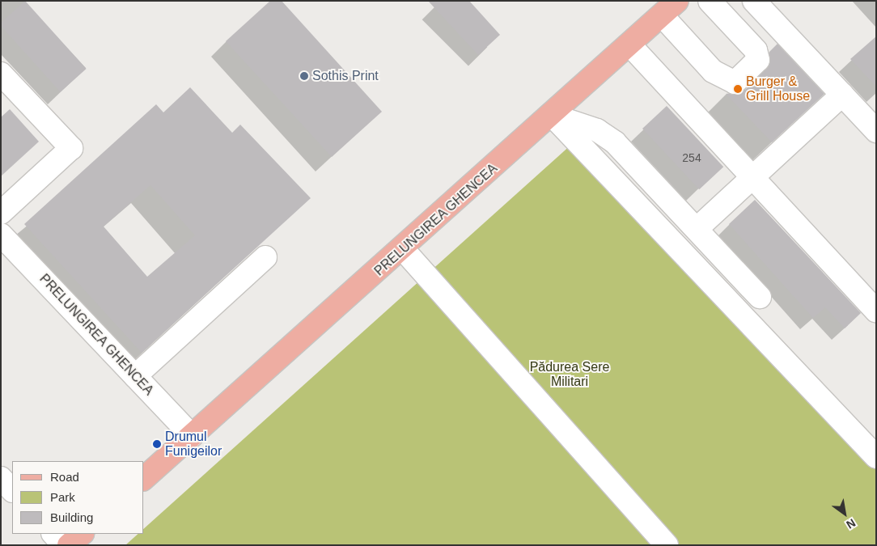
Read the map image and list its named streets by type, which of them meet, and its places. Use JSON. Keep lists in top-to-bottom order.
{
  "streets": {
    "main road": ["PRELUNGIREA GHENCEA"]
  },
  "parks": ["Pădurea Sere Militari"],
  "places": ["Sothis Print", "Burger & Grill House", "Drumul Funigeilor"],
  "house_numbers": ["254"],
  "legend": ["Road", "Park", "Building"],
  "north": "bottom right"
}
